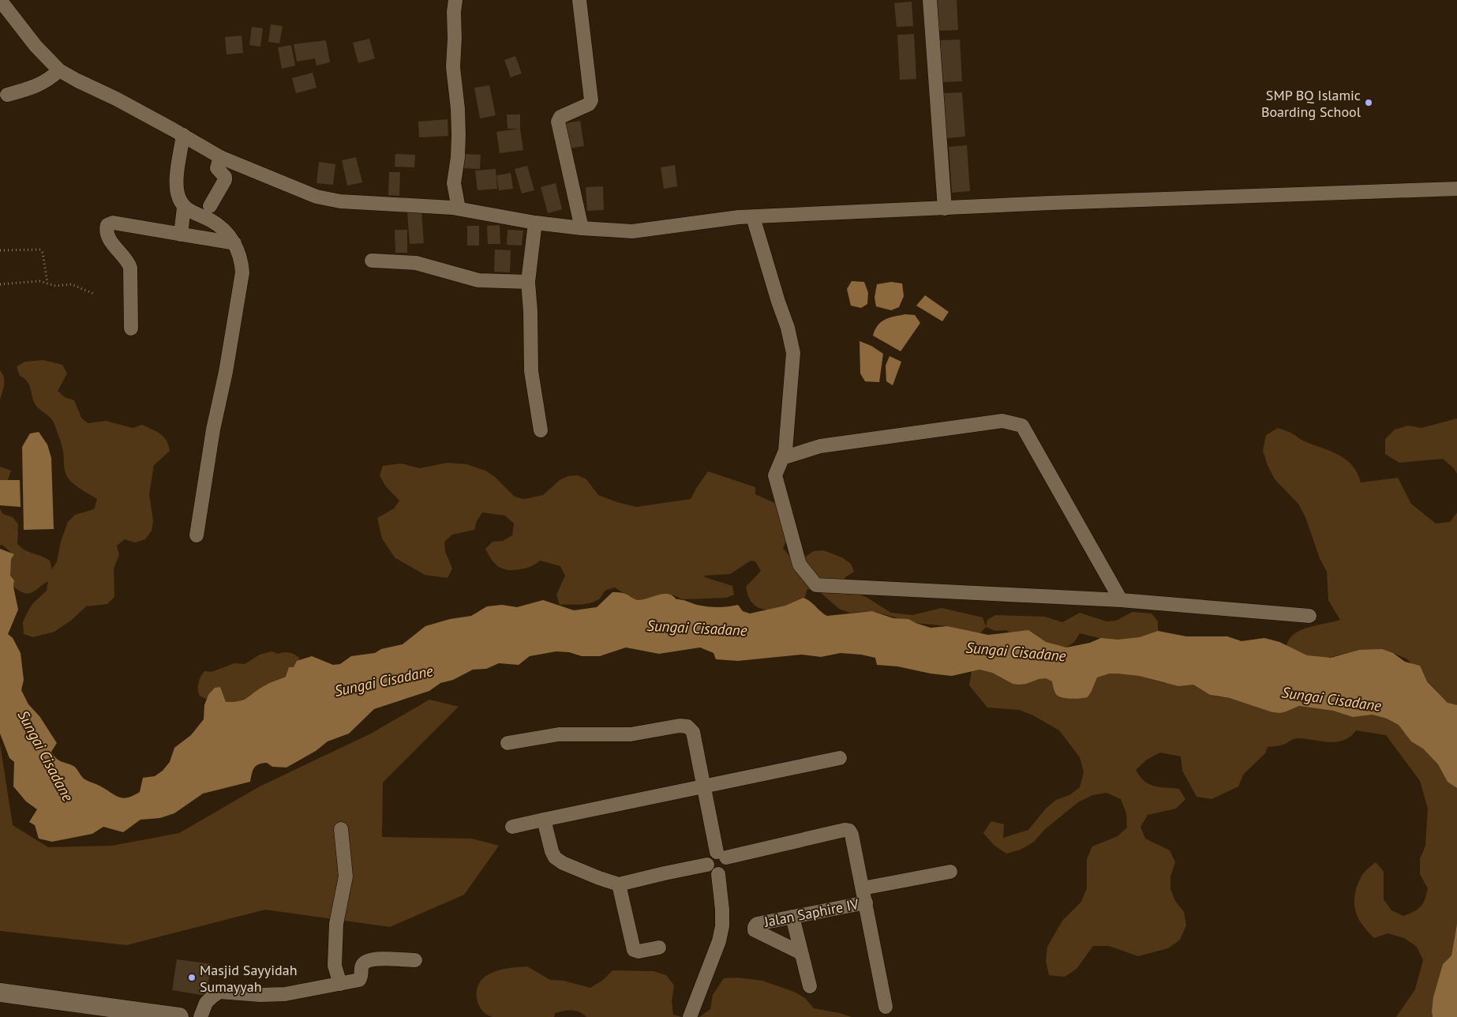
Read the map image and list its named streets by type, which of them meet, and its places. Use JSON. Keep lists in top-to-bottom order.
{
  "streets": {
    "street": ["Jalan Saphire IV"]
  },
  "water": ["Sungai Cisadane"],
  "places": ["SMP BQ Islamic Boarding School", "Masjid Sayyidah Sumayyah"]
}
